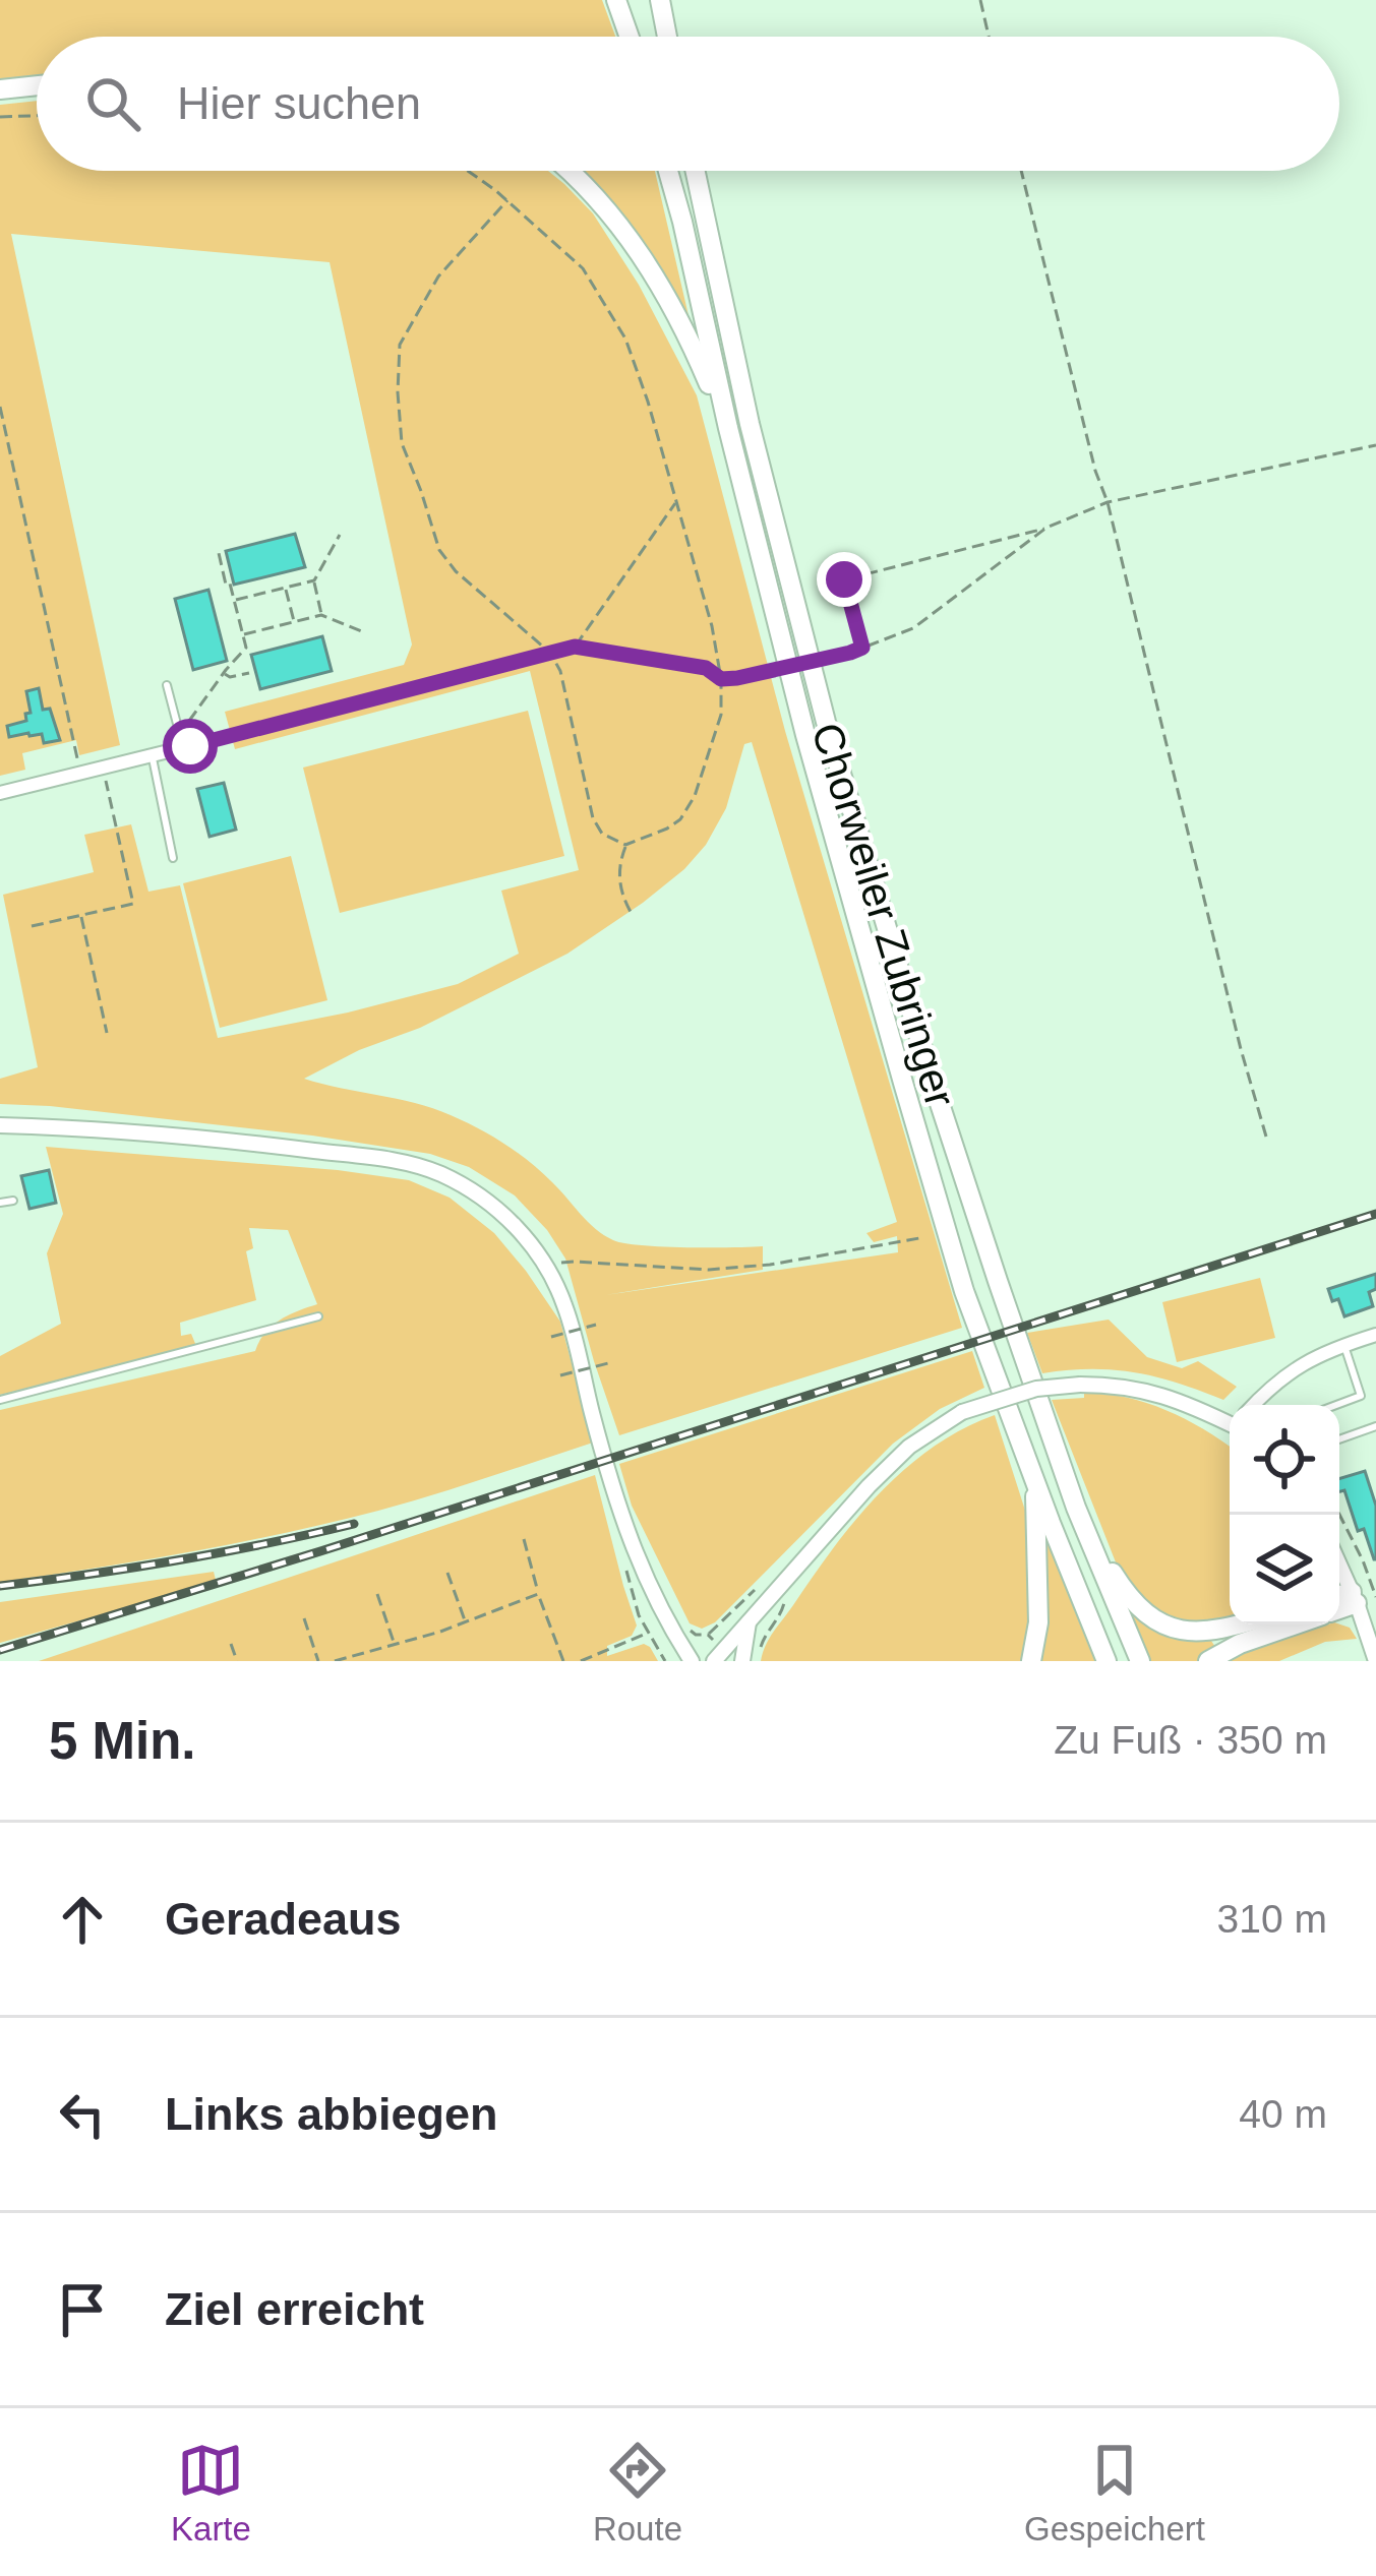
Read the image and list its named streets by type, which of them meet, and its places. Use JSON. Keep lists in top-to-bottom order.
{
  "streets": {
    "highway": ["Chorweiler Zubringer"]
  },
  "page": {
    "search": "Hier suchen",
    "heading": ["5 Min.", "Zu Fuß · 350 m"],
    "list": [
      ["Geradeaus", "310 m"],
      ["Links abbiegen", "40 m"],
      "Ziel erreicht"
    ],
    "nav": ["Karte", "Route", "Gespeichert"]
  }
}
